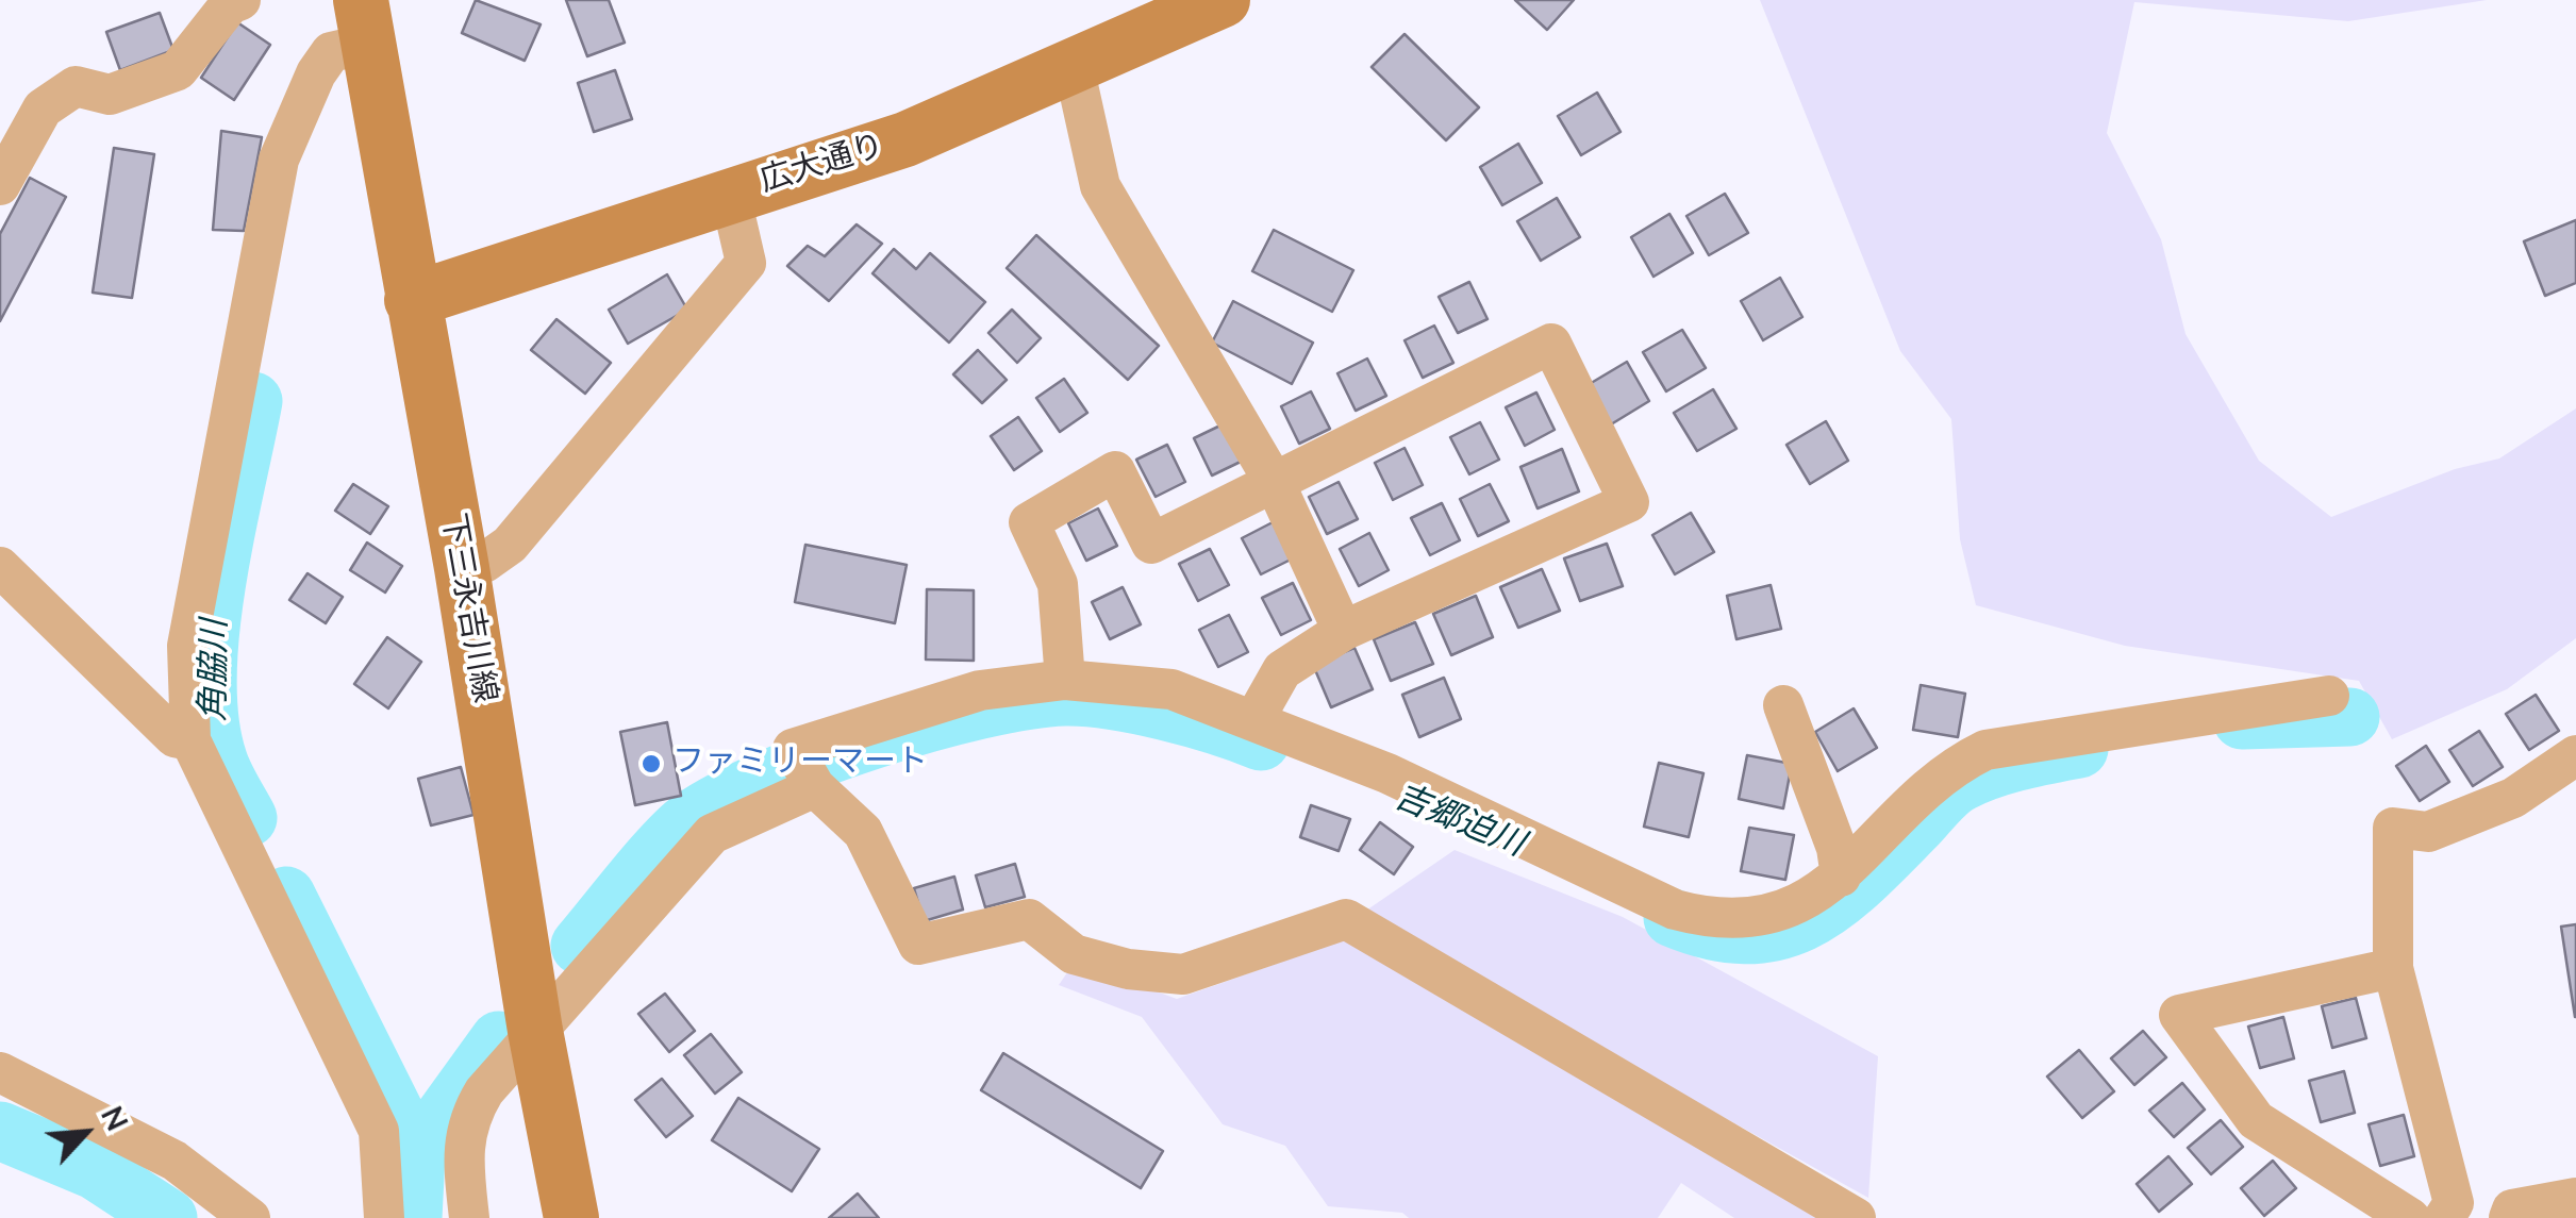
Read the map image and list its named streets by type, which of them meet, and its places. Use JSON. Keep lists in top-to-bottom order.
{
  "streets": {
    "main road": ["広大通り", "下三永吉川線"]
  },
  "crossings": [
    ["広大通り", "下三永吉川線"]
  ],
  "water": ["角脇川", "吉郷迫川"],
  "places": ["ファミリーマート"],
  "north": "top right"
}
